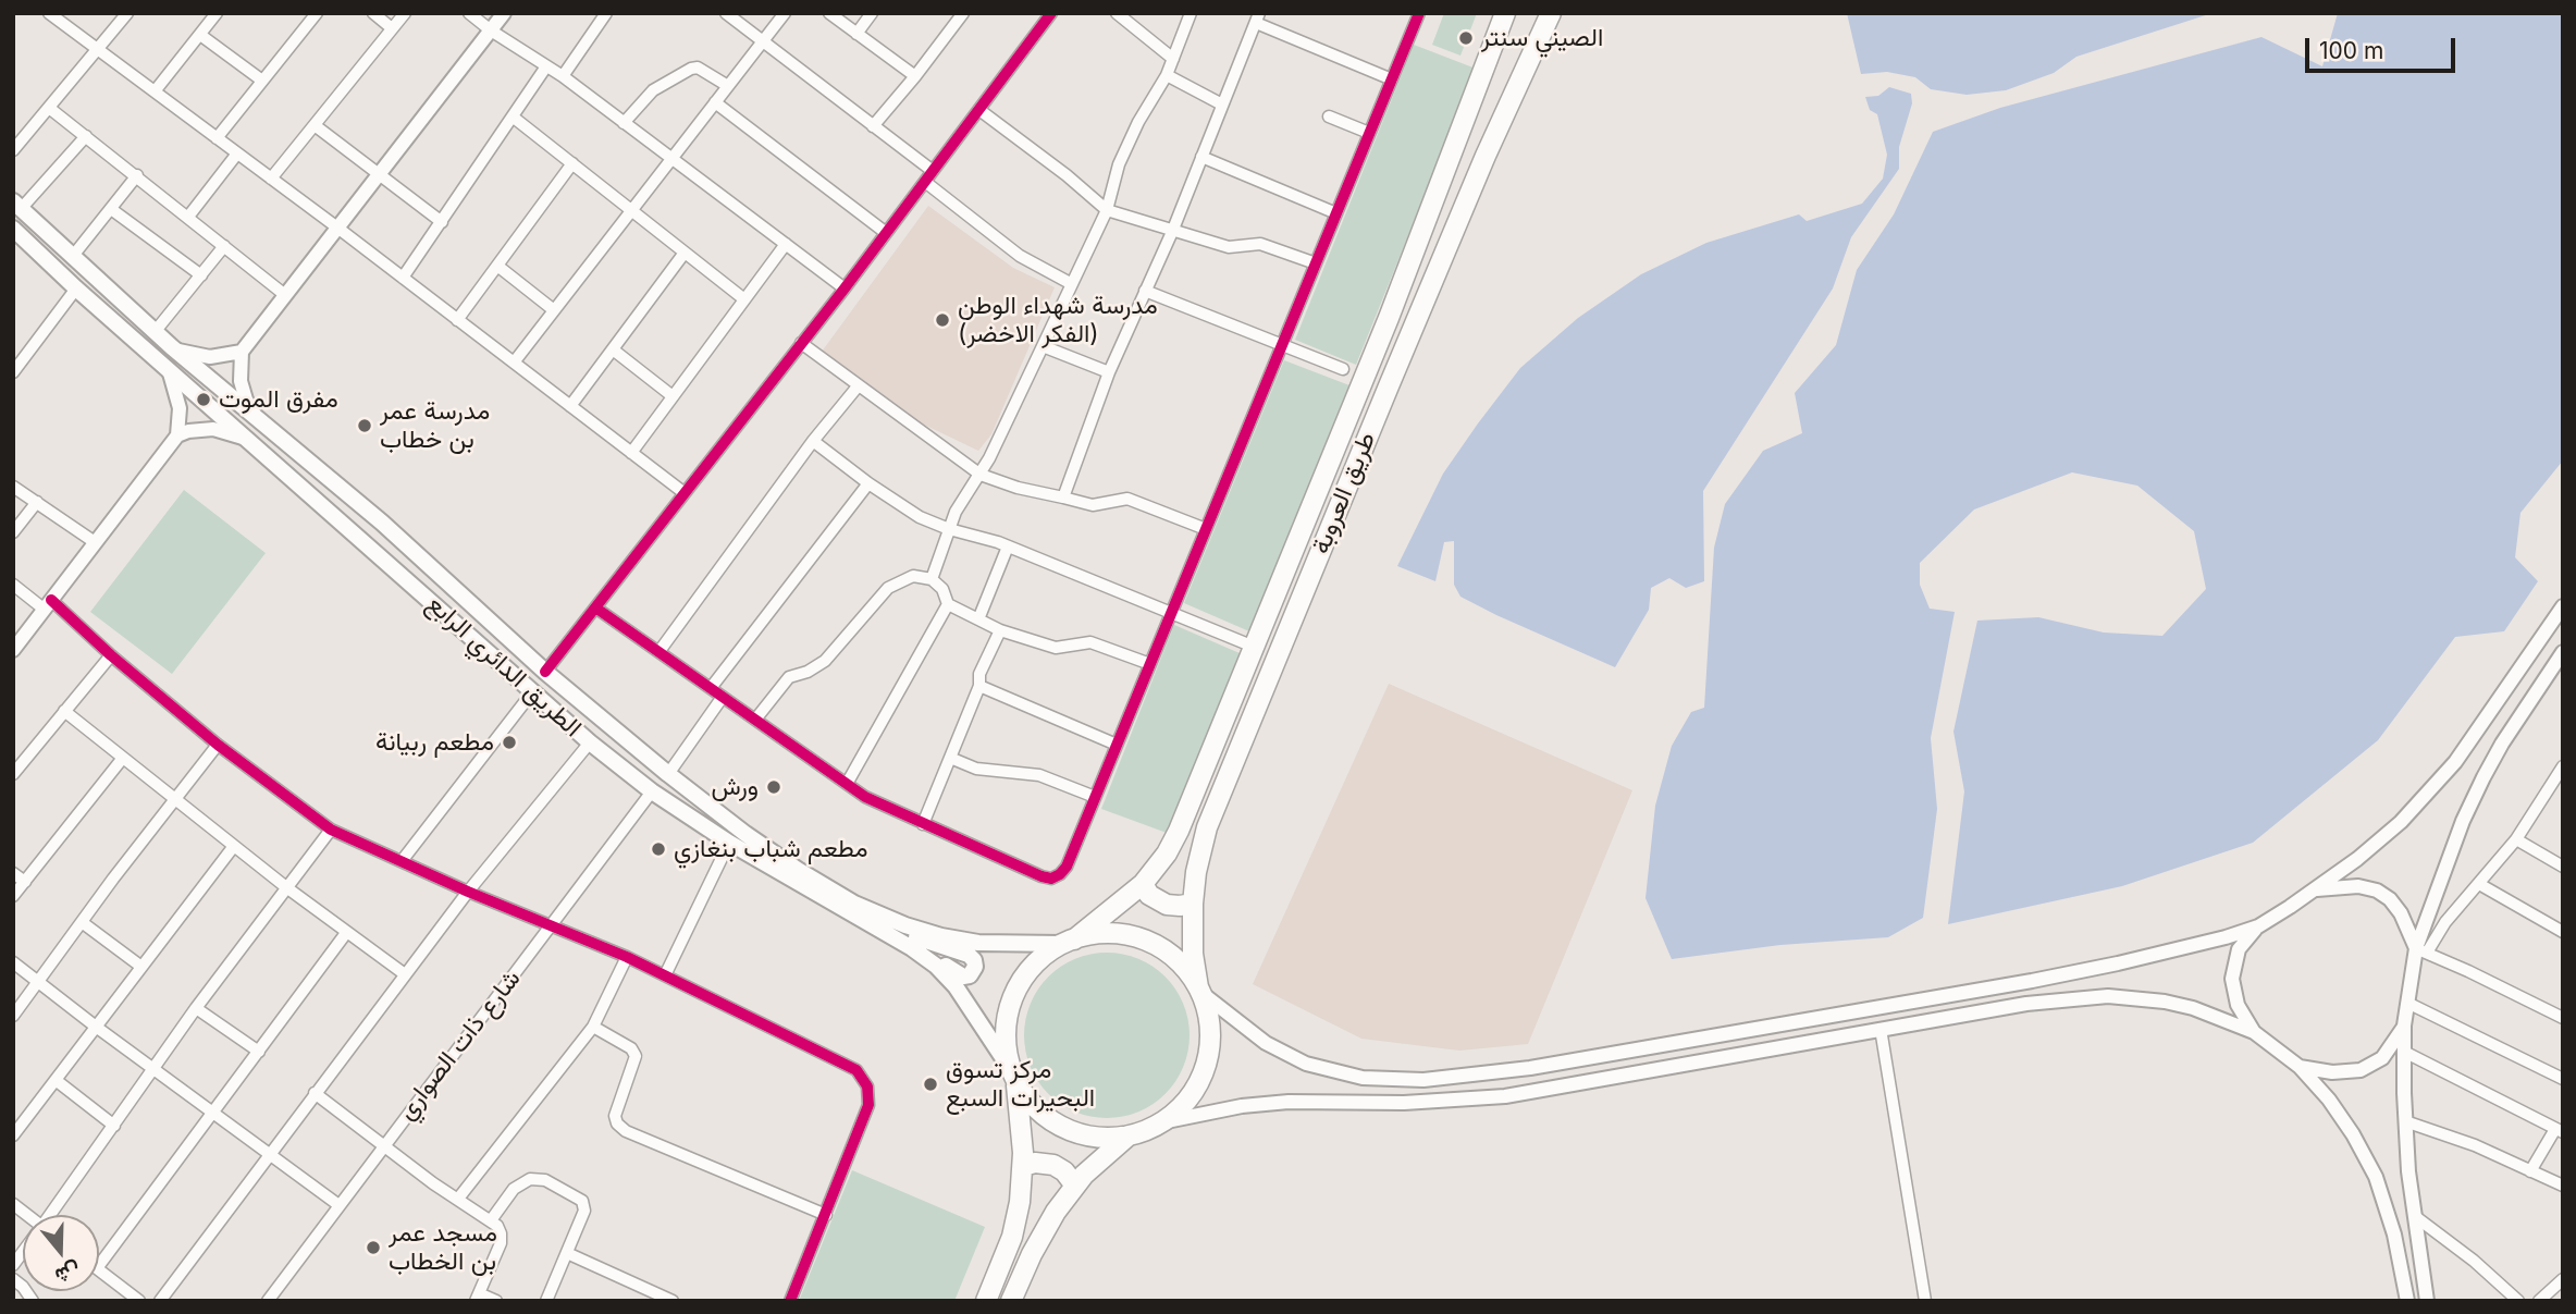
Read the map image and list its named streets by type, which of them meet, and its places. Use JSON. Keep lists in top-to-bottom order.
{
  "streets": {
    "highway": ["طريق العروبة"],
    "main road": ["الطريق الدائري الرابع"],
    "street": ["شارع ذات الصواري"]
  },
  "crossings": [
    ["طريق العروبة", "الطريق الدائري الرابع"],
    ["الطريق الدائري الرابع", "شارع ذات الصواري"]
  ],
  "places": [
    "الصيني سنتر",
    "مدرسة شهداء الوطن (الفكر الاخضر)",
    "مفرق الموت",
    "مدرسة عمر بن خطاب",
    "مطعم ربيانة",
    "ورش",
    "مطعم شباب بنغازي",
    "مركز تسوق البحيرات السبع",
    "مسجد عمر بن الخطاب"
  ],
  "scale_bar": "100 m",
  "north": "bottom"
}
